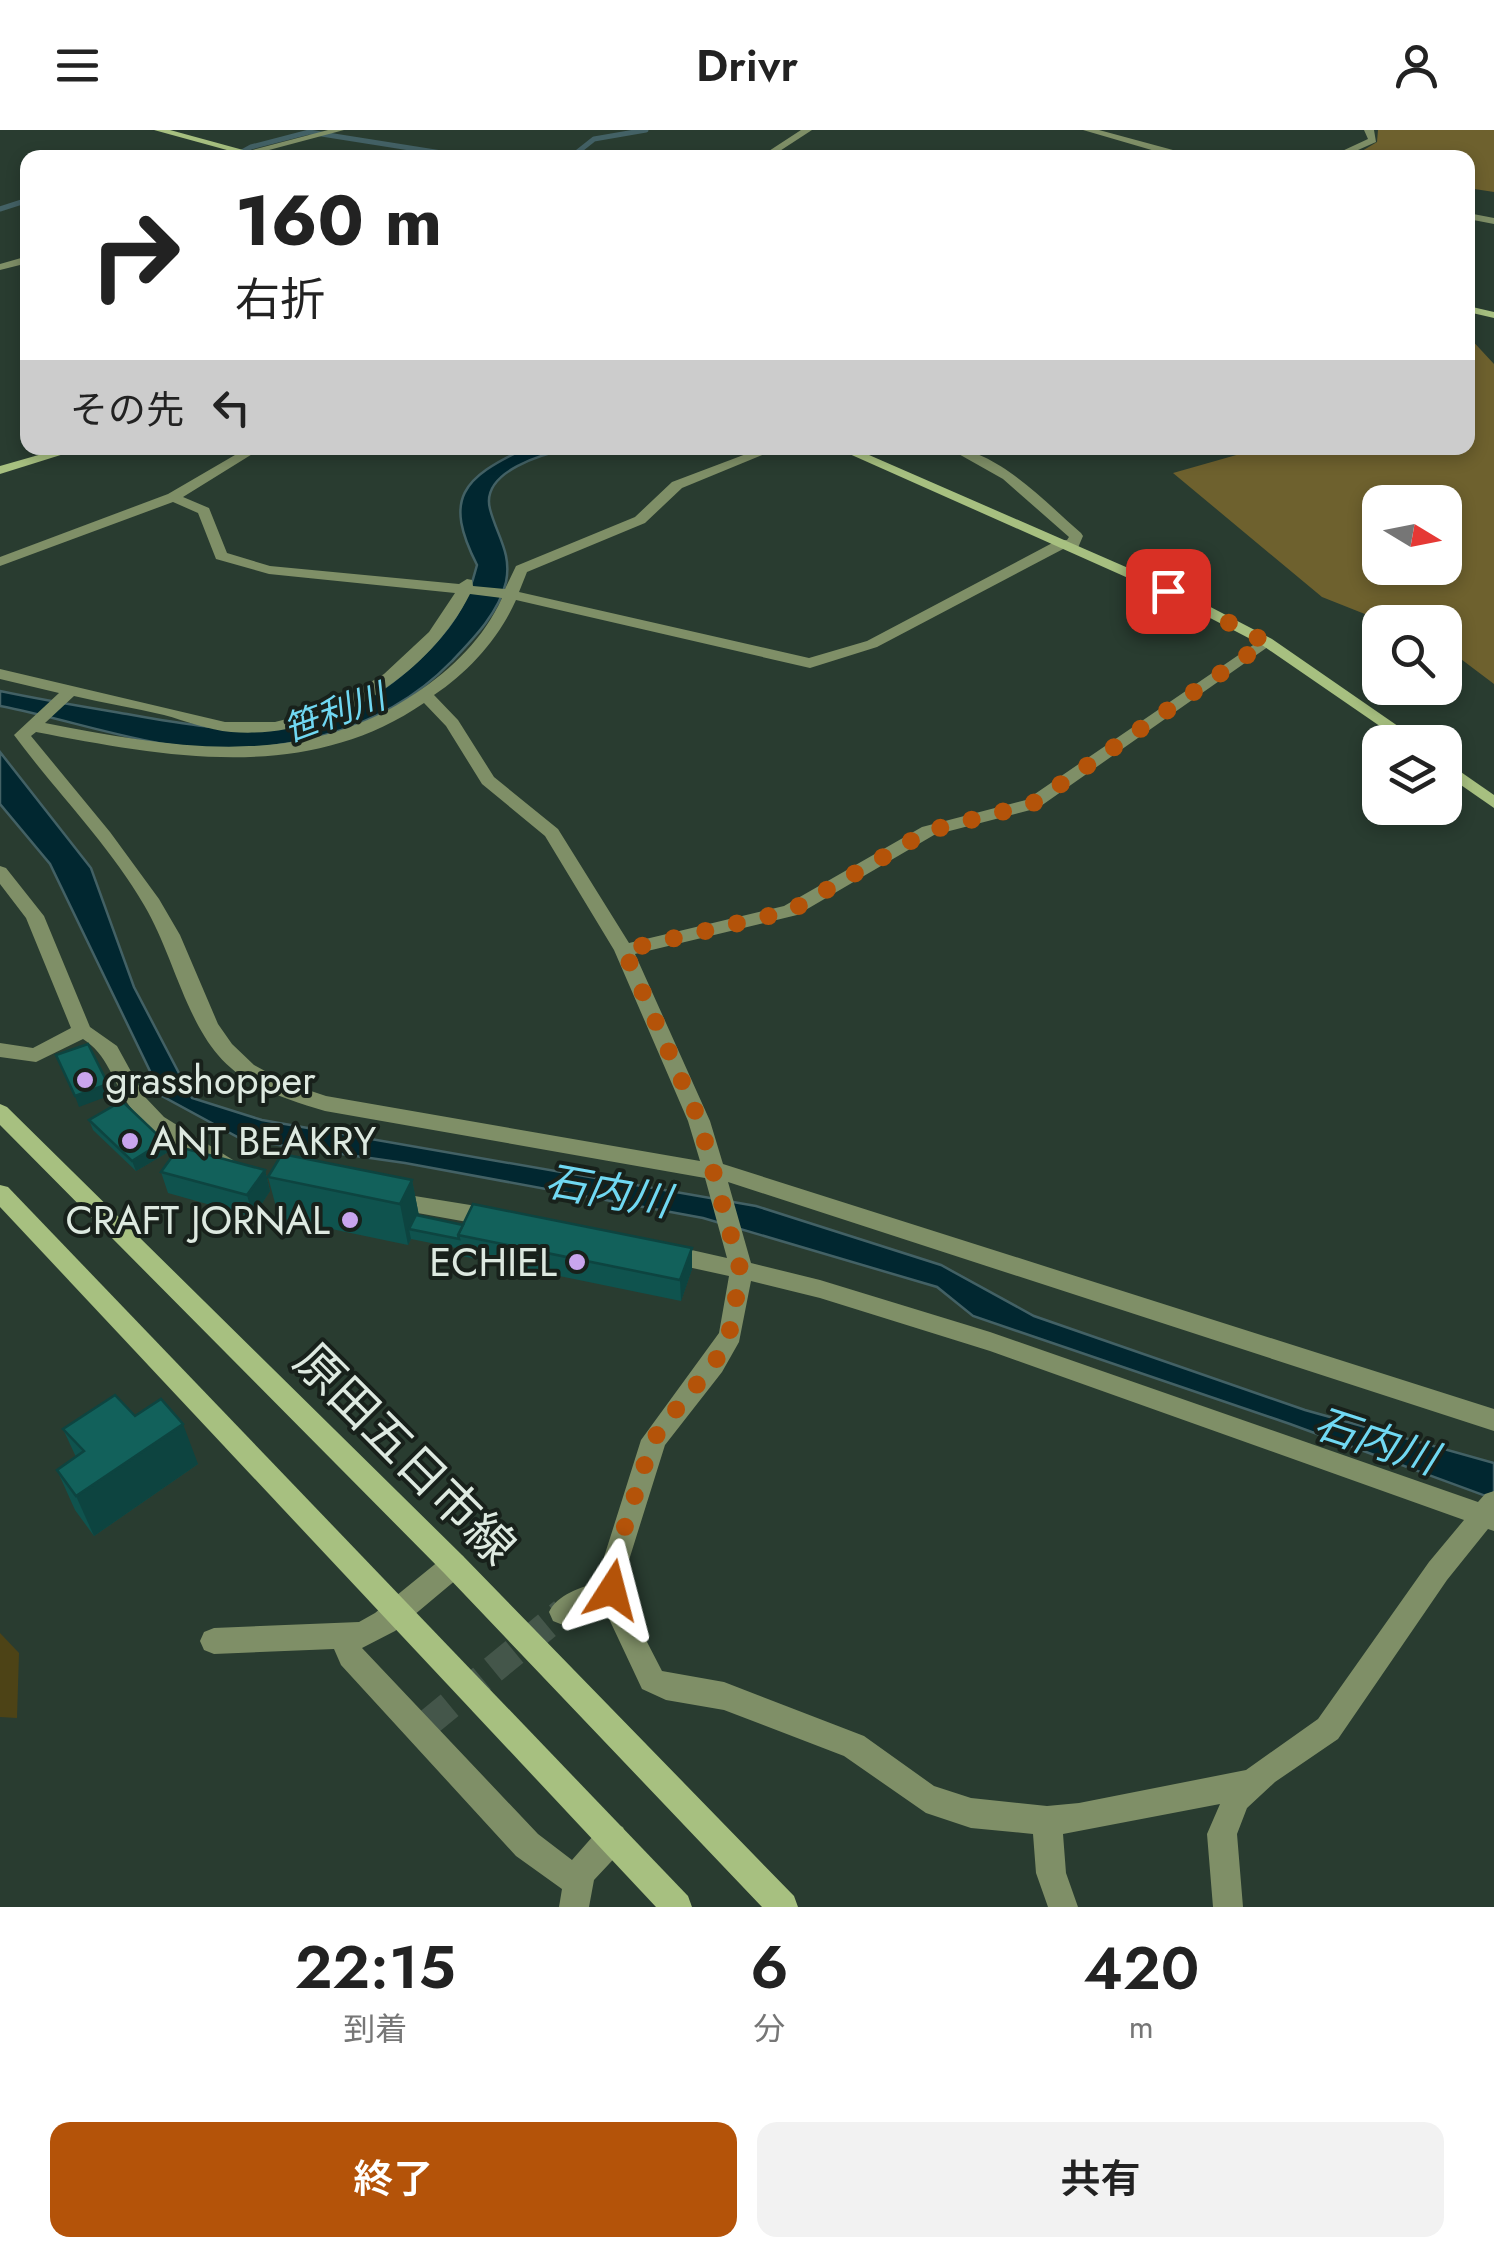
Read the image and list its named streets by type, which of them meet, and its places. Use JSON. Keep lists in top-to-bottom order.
{
  "streets": {
    "main road": ["原田五日市線"]
  },
  "water": ["笹利川", "石内川"],
  "places": [
    "grasshopper",
    "ANT BEAKRY",
    "CRAFT JORNAL",
    "ECHIEL"
  ],
  "north": "right",
  "page": {
    "header": "Drivr",
    "turn": ["160 m", "右折"],
    "then": "その先",
    "eta": [
      "22:15",
      "到着",
      "6",
      "分",
      "420",
      "m"
    ],
    "buttons": ["終了", "共有"]
  }
}
